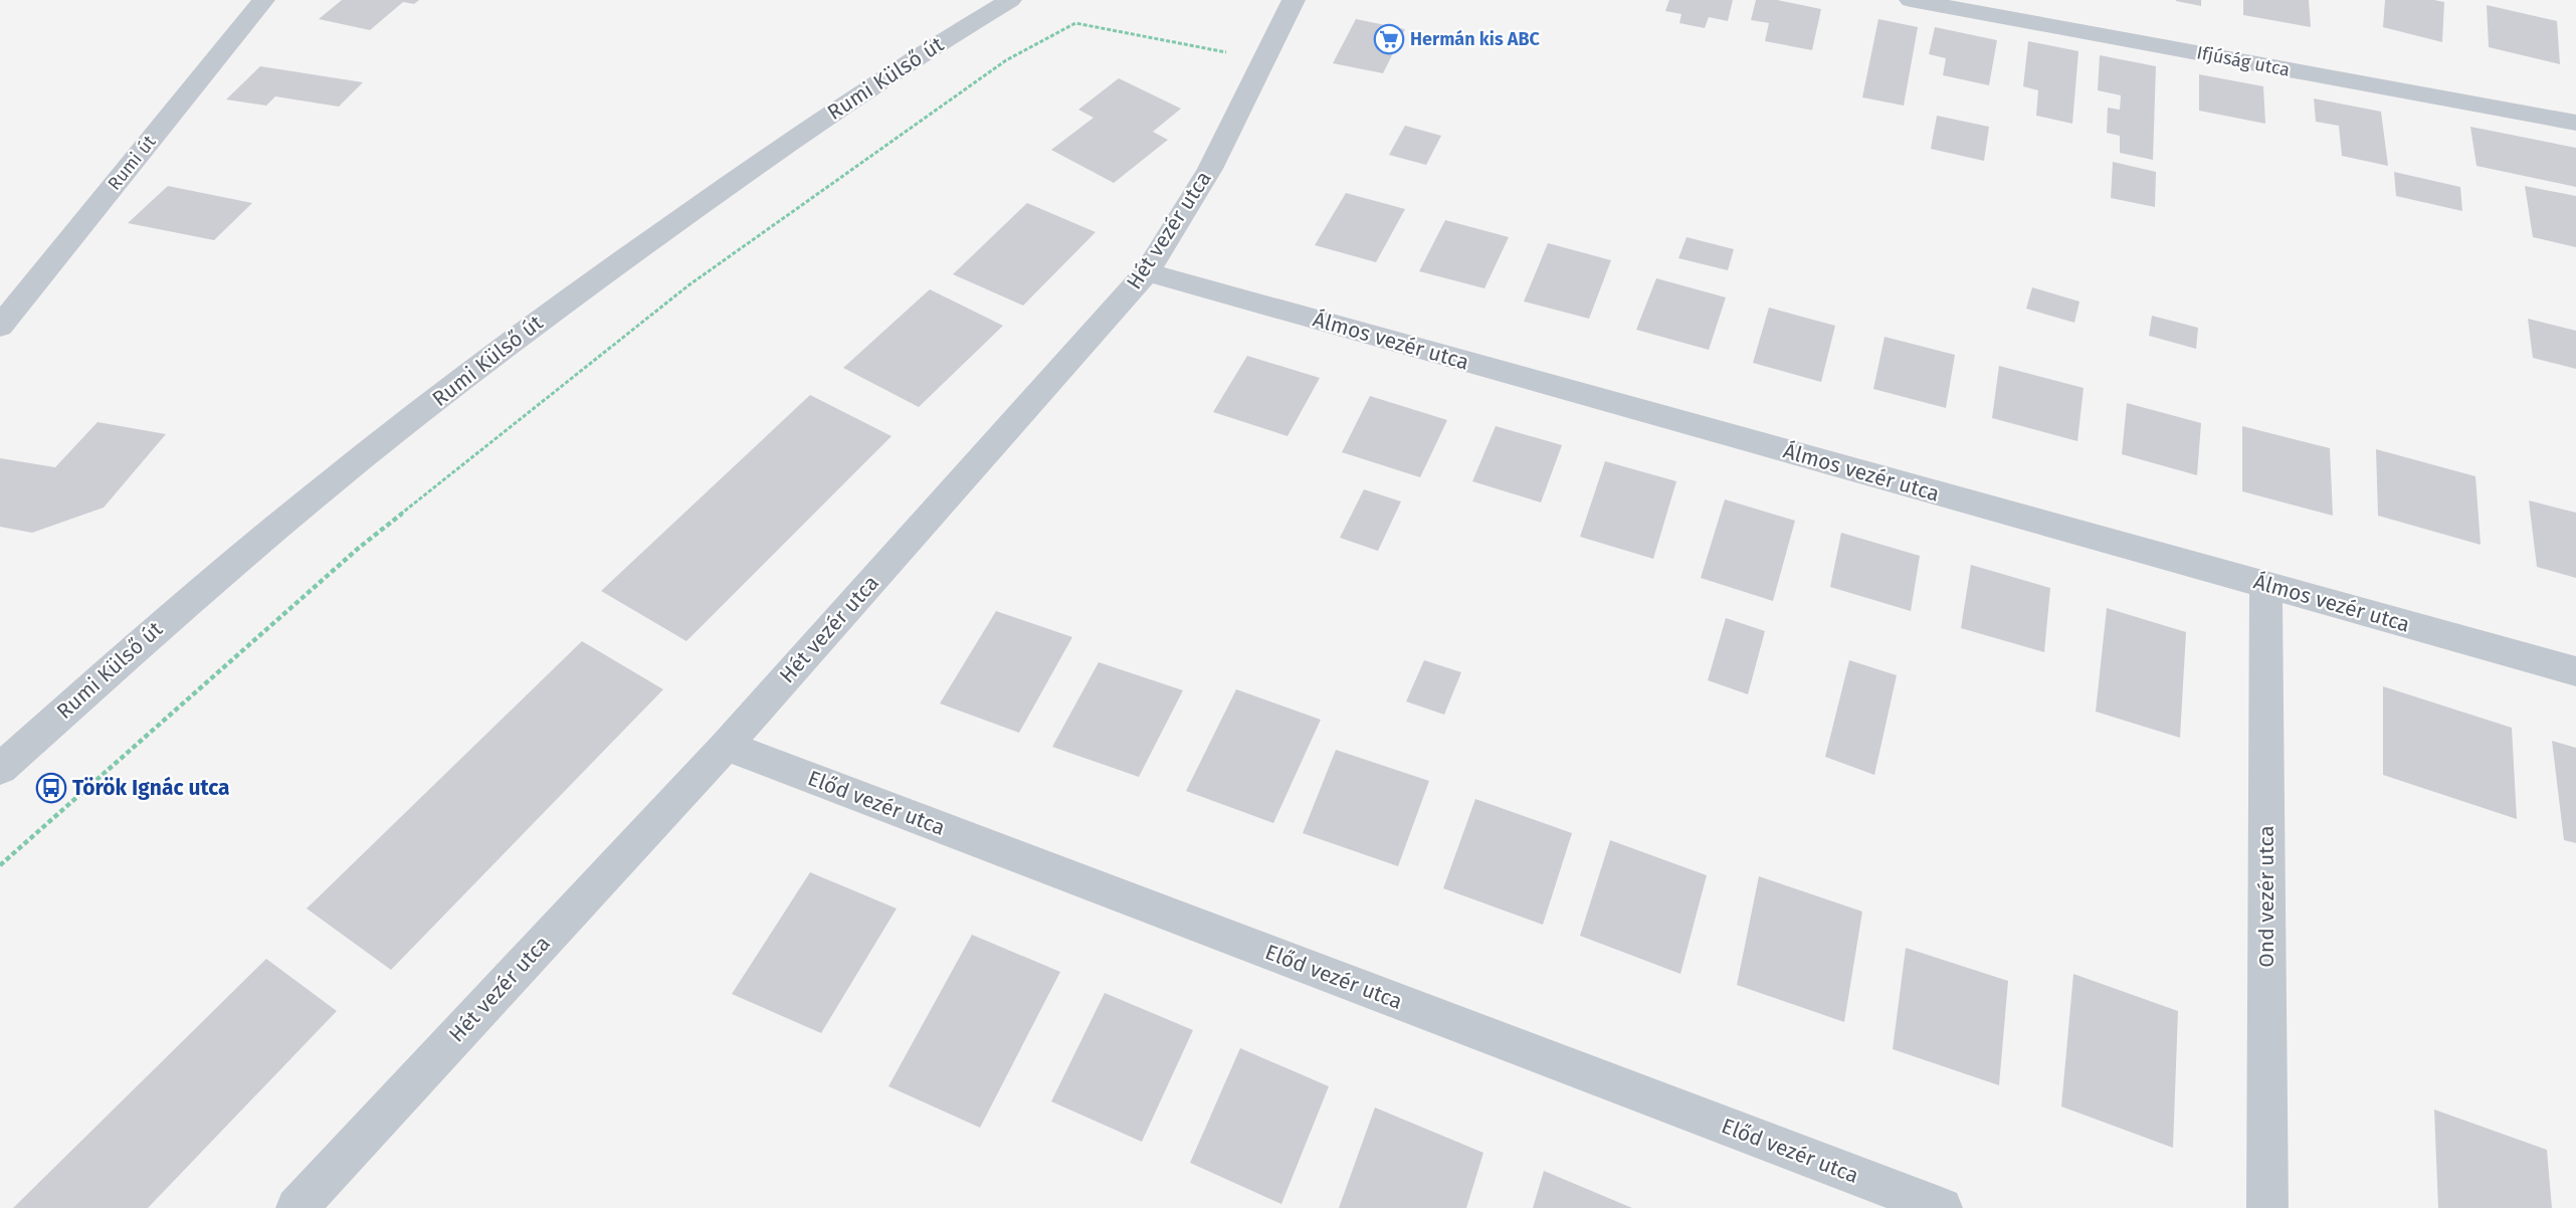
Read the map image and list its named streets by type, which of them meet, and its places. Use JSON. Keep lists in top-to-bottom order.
{
  "streets": {
    "street": [
      "Ifjúság utca",
      "Rumi Külső út",
      "Rumi út",
      "Hét vezér utca",
      "Álmos vezér utca",
      "Előd vezér utca",
      "Ond vezér utca"
    ]
  },
  "crossings": [
    ["Hét vezér utca", "Álmos vezér utca"],
    ["Hét vezér utca", "Előd vezér utca"],
    ["Álmos vezér utca", "Ond vezér utca"]
  ],
  "places": {
    "supermarket": ["Hermán kis ABC"],
    "bus stop": ["Török Ignác utca"]
  }
}
